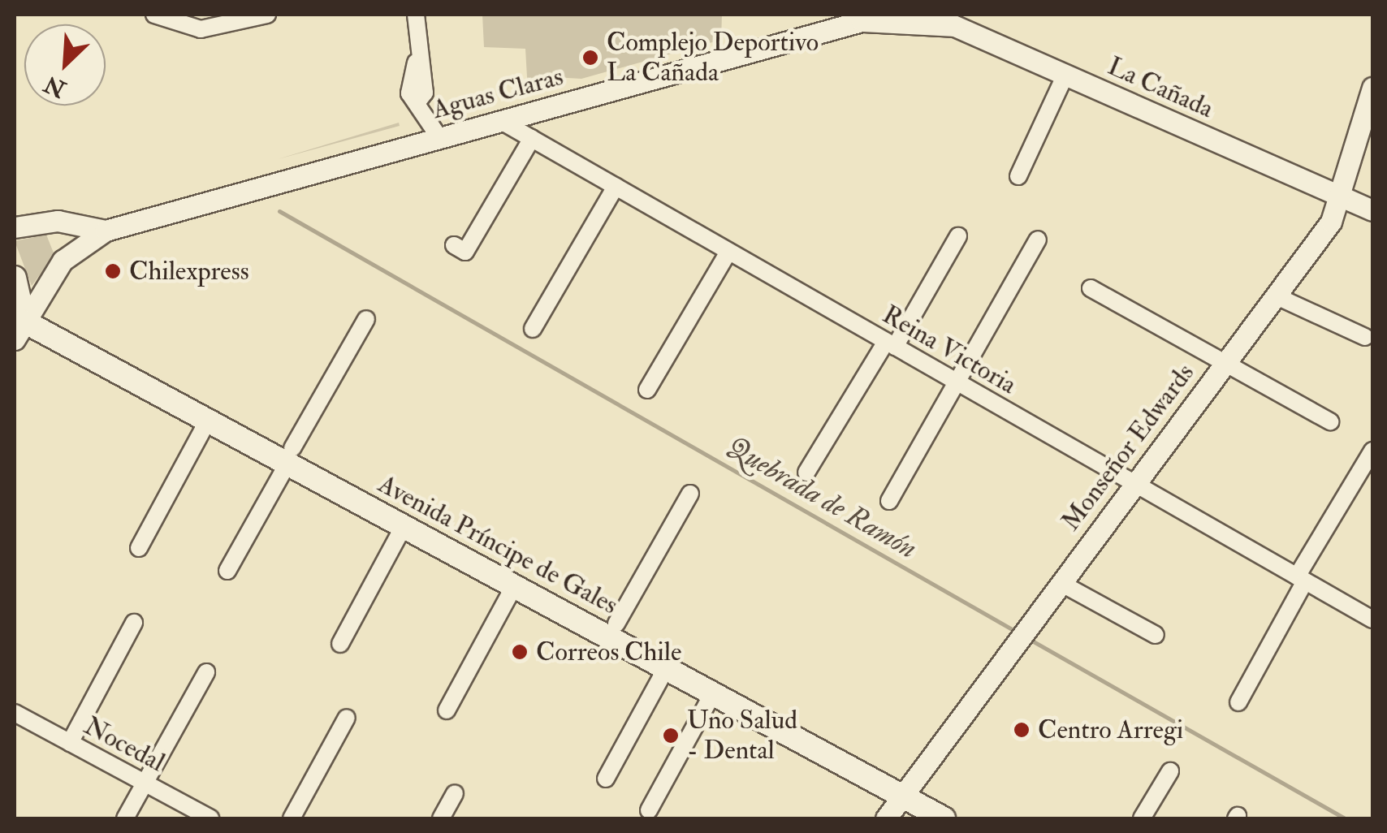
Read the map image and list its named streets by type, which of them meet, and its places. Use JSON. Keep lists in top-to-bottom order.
{
  "streets": {
    "main road": ["Avenida Príncipe de Gales"],
    "street": [
      "La Cañada",
      "Aguas Claras",
      "Reina Victoria",
      "Monseñor Edwards",
      "Nocedal"
    ]
  },
  "crossings": [
    ["La Cañada", "Aguas Claras"],
    ["La Cañada", "Monseñor Edwards"],
    ["Aguas Claras", "Reina Victoria"],
    ["Aguas Claras", "Avenida Príncipe de Gales"],
    ["Reina Victoria", "Monseñor Edwards"],
    ["Monseñor Edwards", "Avenida Príncipe de Gales"]
  ],
  "water": ["Quebrada de Ramón"],
  "places": [
    "Complejo Deportivo La Cañada",
    "Chilexpress",
    "Correos Chile",
    "Centro Arregi",
    "Uno Salud - Dental"
  ],
  "north": "bottom left"
}
